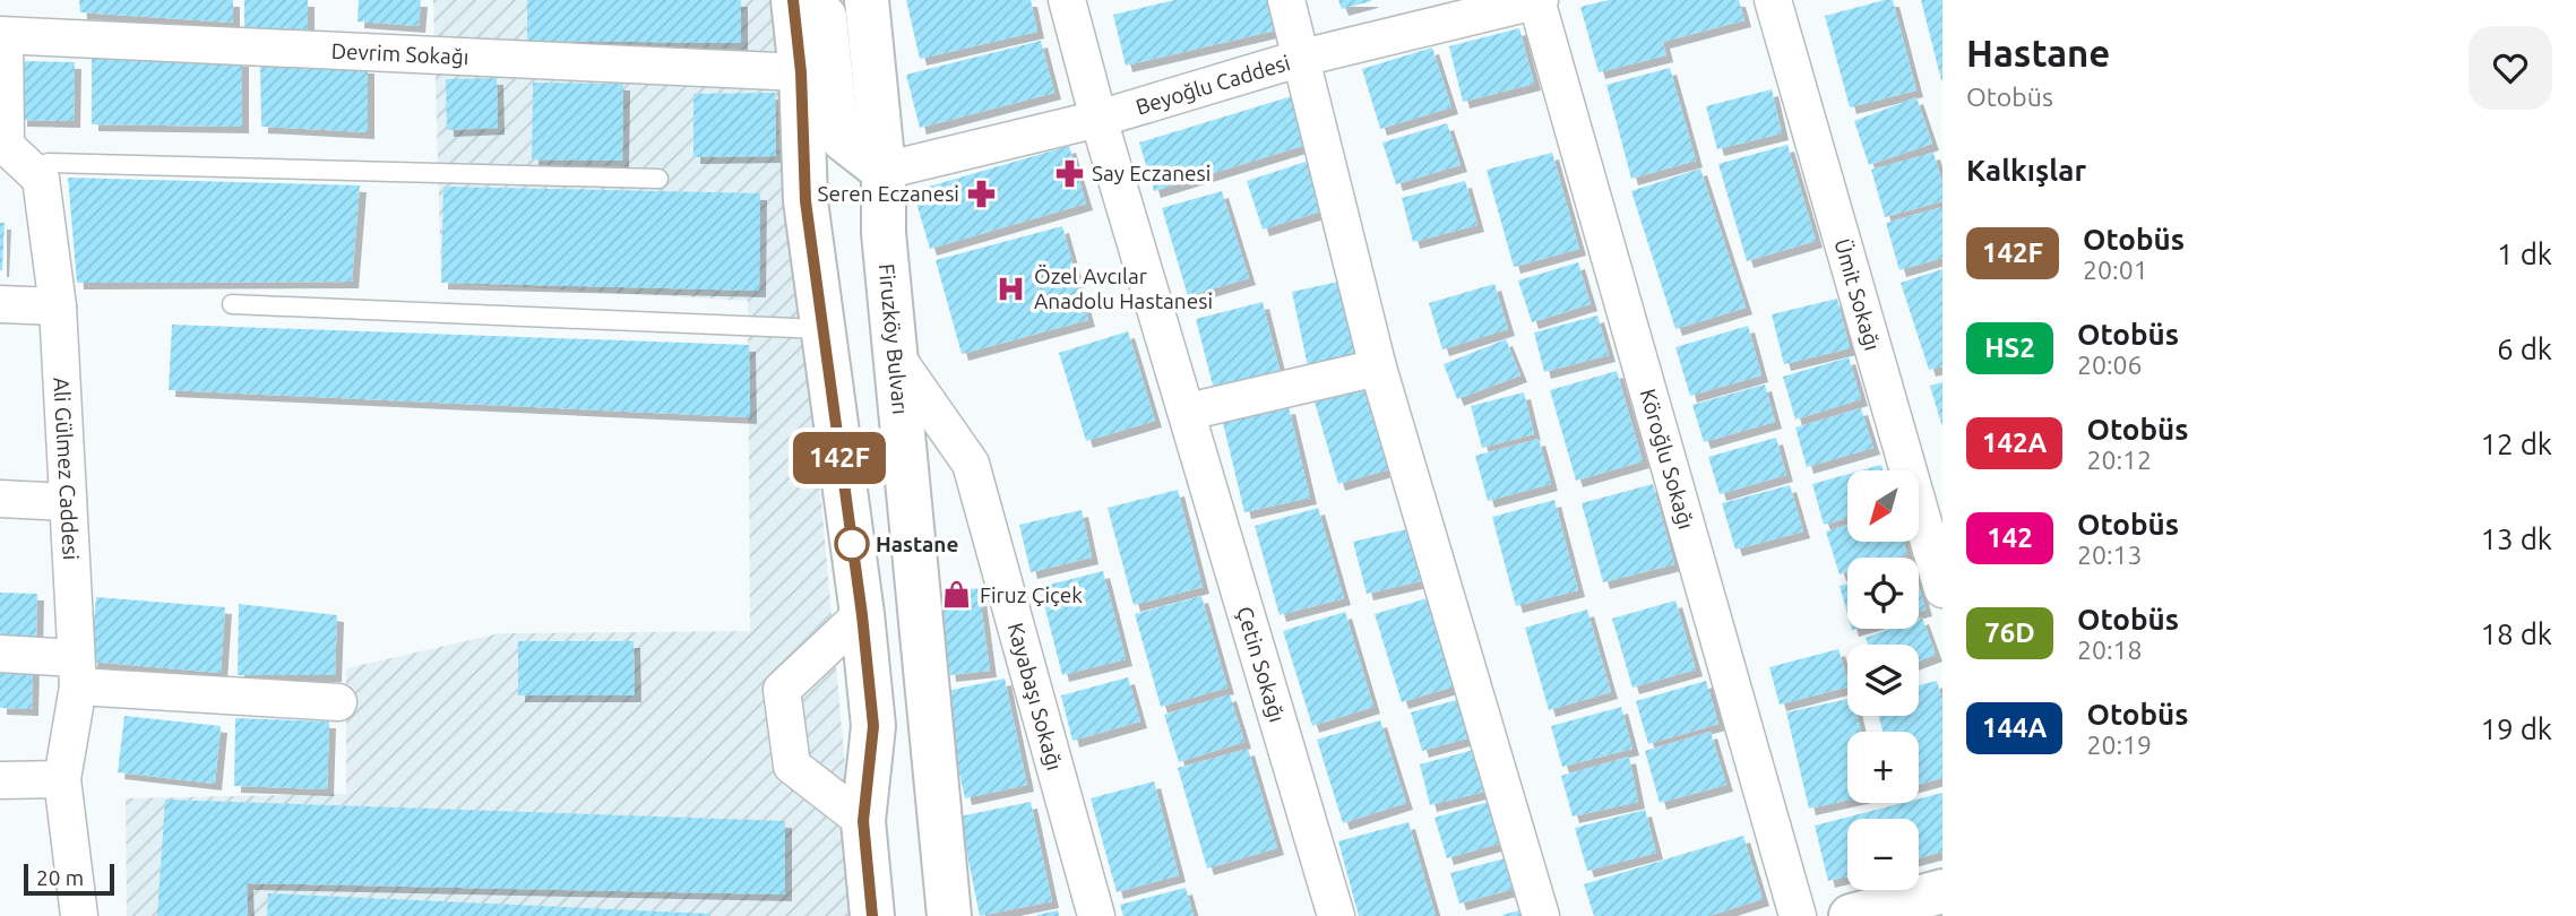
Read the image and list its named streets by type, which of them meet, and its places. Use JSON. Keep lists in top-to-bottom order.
{
  "streets": {
    "main road": ["Firuzköy Bulvarı"],
    "street": [
      "Devrim Sokağı",
      "Beyoğlu Caddesi",
      "Ümit Sokağı",
      "Köroğlu Sokağı",
      "Ali Gülmez Caddesi",
      "Çetin Sokağı",
      "Kayabaşı Sokağı"
    ]
  },
  "crossings": [
    ["Devrim Sokağı", "Ali Gülmez Caddesi"],
    ["Beyoğlu Caddesi", "Firuzköy Bulvarı"],
    ["Beyoğlu Caddesi", "Köroğlu Sokağı"],
    ["Beyoğlu Caddesi", "Çetin Sokağı"],
    ["Firuzköy Bulvarı", "Kayabaşı Sokağı"]
  ],
  "places": {
    "pharmacy": ["Say Eczanesi", "Seren Eczanesi"],
    "hospital": ["Özel Avcılar Anadolu Hastanesi"],
    "other": ["Hastane"],
    "shop": ["Firuz Çiçek"]
  },
  "lines": ["bus line 142F"],
  "scale_bar": "20 m",
  "north": "bottom left",
  "page": {
    "on_map": "142F",
    "heading": [
      ["Hastane", "Otobüs"],
      "Kalkışlar"
    ],
    "list": [
      {
        "mark": "142F",
        "name": "Otobüs",
        "note": "20:01",
        "value": "1 dk"
      },
      {
        "mark": "HS2",
        "name": "Otobüs",
        "note": "20:06",
        "value": "6 dk"
      },
      {
        "mark": "142A",
        "name": "Otobüs",
        "note": "20:12",
        "value": "12 dk"
      },
      {
        "mark": "142",
        "name": "Otobüs",
        "note": "20:13",
        "value": "13 dk"
      },
      {
        "mark": "76D",
        "name": "Otobüs",
        "note": "20:18",
        "value": "18 dk"
      },
      {
        "mark": "144A",
        "name": "Otobüs",
        "note": "20:19",
        "value": "19 dk"
      }
    ],
    "map_buttons": ["+", "−"],
    "scale": "20 m"
  }
}
